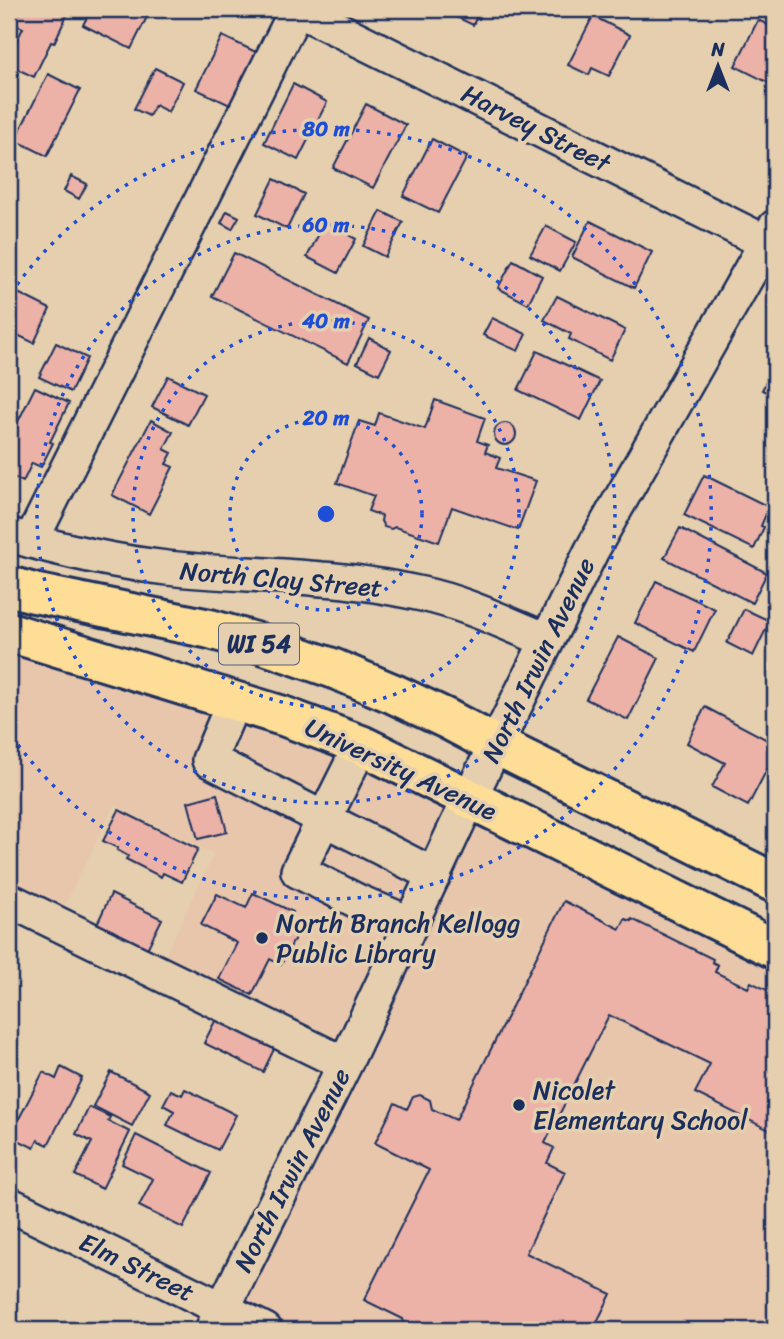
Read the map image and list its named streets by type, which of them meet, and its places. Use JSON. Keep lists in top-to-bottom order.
{
  "streets": {
    "main road": ["WI 54", "University Avenue"],
    "street": [
      "Harvey Street",
      "North Clay Street",
      "North Irwin Avenue",
      "Elm Street"
    ]
  },
  "crossings": [
    ["Harvey Street", "North Irwin Avenue"],
    ["North Clay Street", "North Irwin Avenue"],
    ["WI 54", "North Irwin Avenue"],
    ["North Irwin Avenue", "University Avenue"],
    ["North Irwin Avenue", "Elm Street"]
  ],
  "places": ["North Branch Kellogg Public Library", "Nicolet Elementary School"],
  "north": "top",
  "rings": [
    "80 m",
    "60 m",
    "40 m",
    "20 m"
  ]
}
